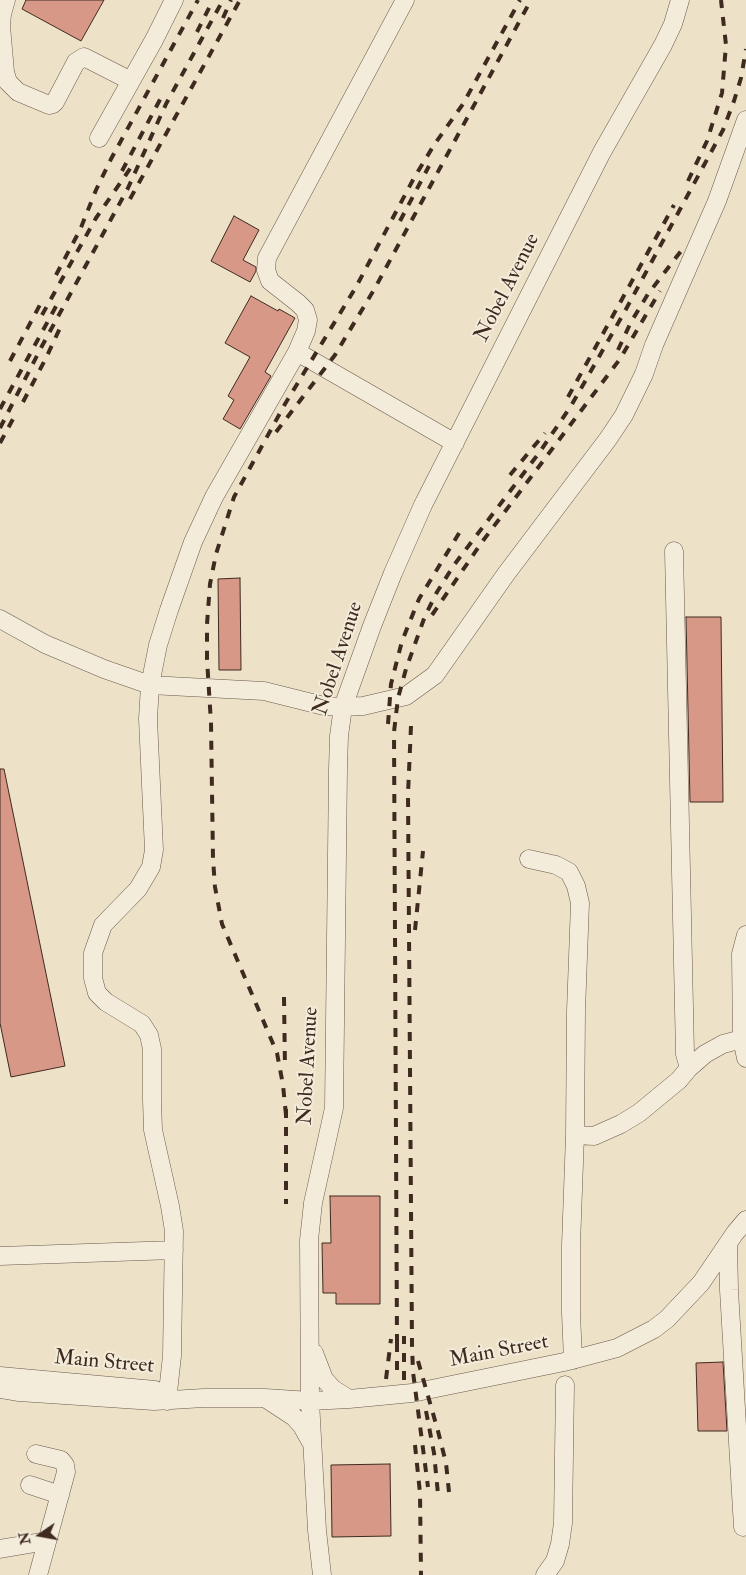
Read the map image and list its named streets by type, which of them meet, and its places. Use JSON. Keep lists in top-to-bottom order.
{
  "streets": {
    "street": ["Nobel Avenue", "Main Street"]
  },
  "crossings": [
    ["Nobel Avenue", "Main Street"]
  ],
  "north": "left"
}
